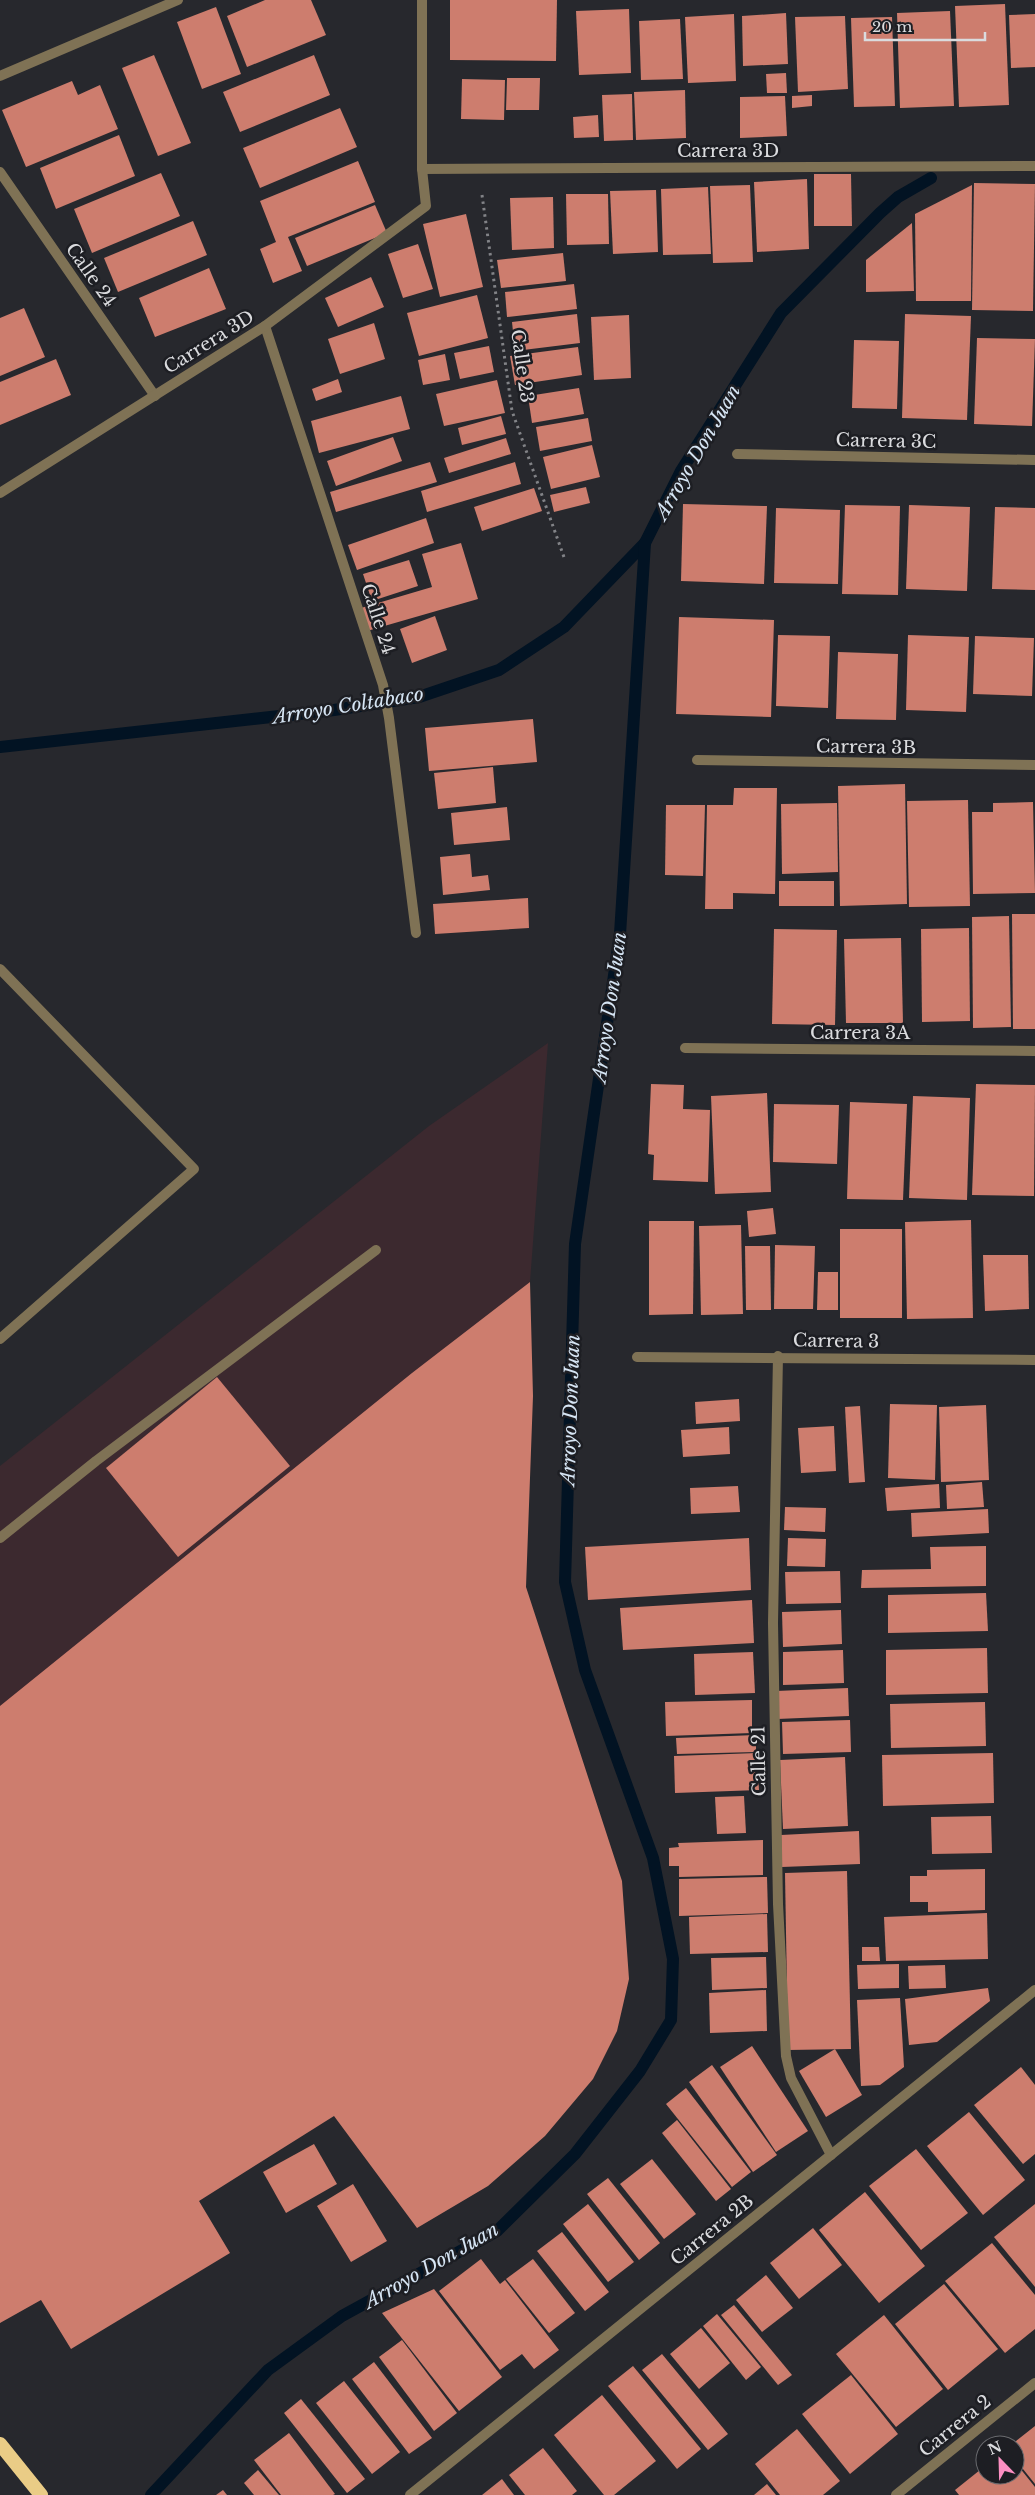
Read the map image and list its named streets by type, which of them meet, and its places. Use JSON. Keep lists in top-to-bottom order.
{
  "streets": {
    "street": [
      "Carrera 3D",
      "Calle 24",
      "Carrera 3C",
      "Carrera 3B",
      "Carrera 3A",
      "Carrera 3",
      "Calle 21",
      "Carrera 2B",
      "Carrera 2"
    ],
    "path": ["Calle 23"]
  },
  "crossings": [
    ["Carrera 3D", "Calle 24"],
    ["Carrera 3D", "Calle 23"],
    ["Carrera 3", "Calle 21"],
    ["Calle 21", "Carrera 2B"]
  ],
  "water": ["Arroyo Don Juan", "Arroyo Coltabaco"],
  "scale_bar": "20 m",
  "north": "top left"
}
